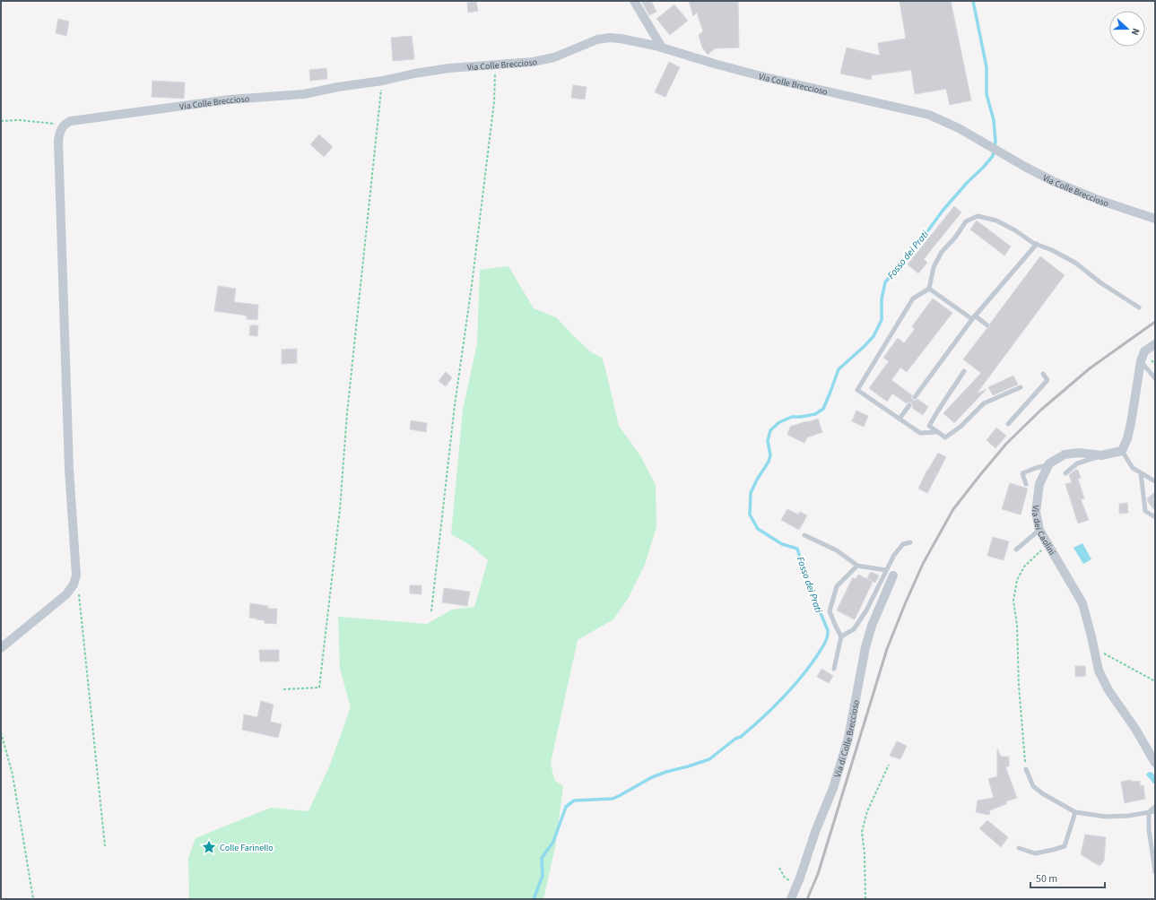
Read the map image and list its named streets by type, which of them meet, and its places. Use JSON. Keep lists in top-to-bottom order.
{
  "streets": {
    "street": ["Via Colle Breccioso", "Via dei Caolini", "Via di Colle Breccioso"]
  },
  "water": ["Fosso dei Prati"],
  "places": {
    "place": ["Colle Farinello"]
  },
  "scale_bar": "50 m",
  "north": "right"
}
